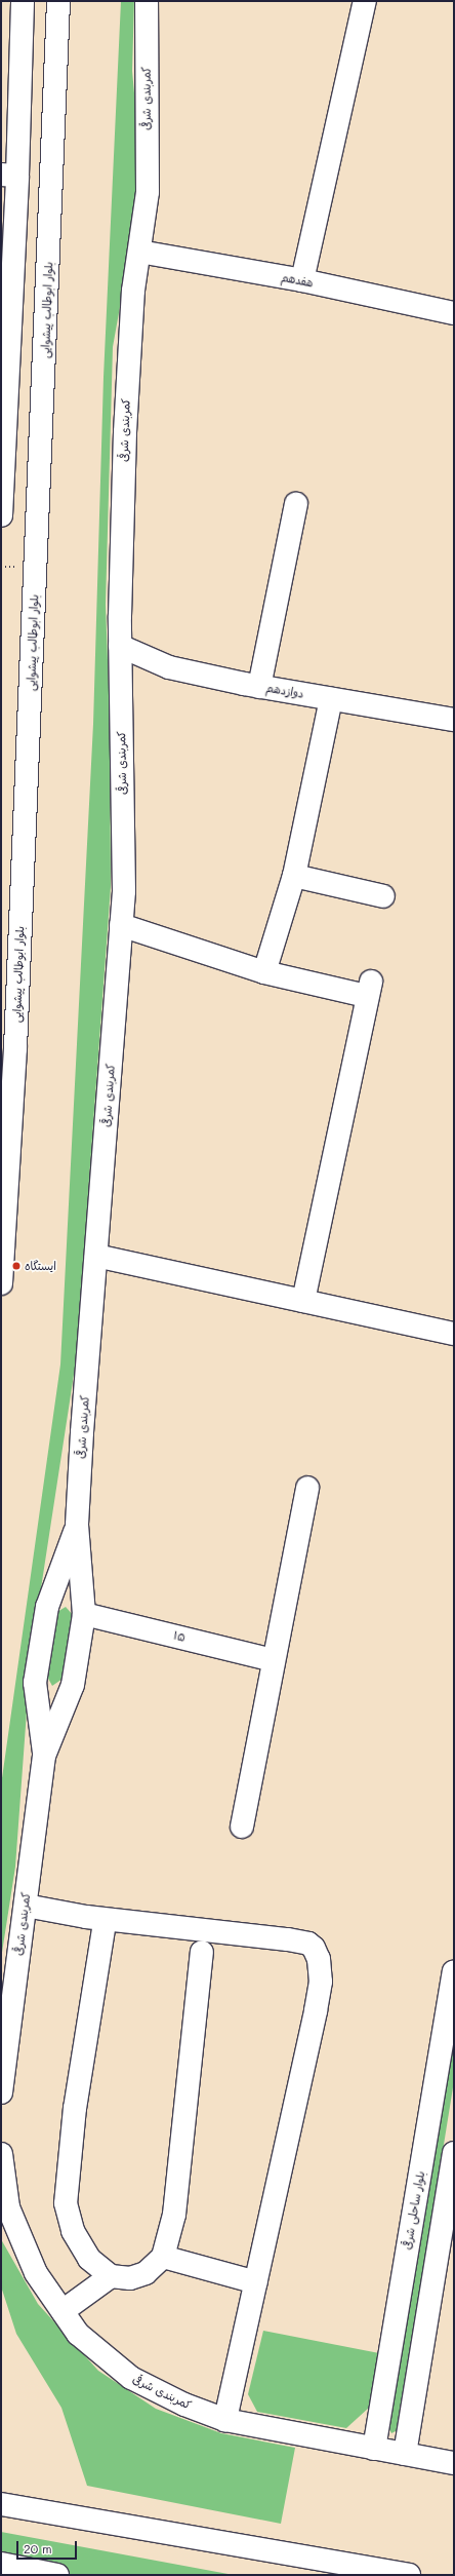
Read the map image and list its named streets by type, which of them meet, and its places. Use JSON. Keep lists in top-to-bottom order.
{
  "streets": {
    "main road": [
      "کمربندی شرقی",
      "هفدهم",
      "بلوار ابوطالب پیشوایی",
      "دوازدهم",
      "۱۵",
      "بلوار ساحلی شرقی"
    ]
  },
  "crossings": [
    ["کمربندی شرقی", "هفدهم"],
    ["کمربندی شرقی", "دوازدهم"],
    ["کمربندی شرقی", "۱۵"],
    ["کمربندی شرقی", "بلوار ساحلی شرقی"]
  ],
  "places": ["ایستگاه"],
  "scale_bar": "20 m"
}
